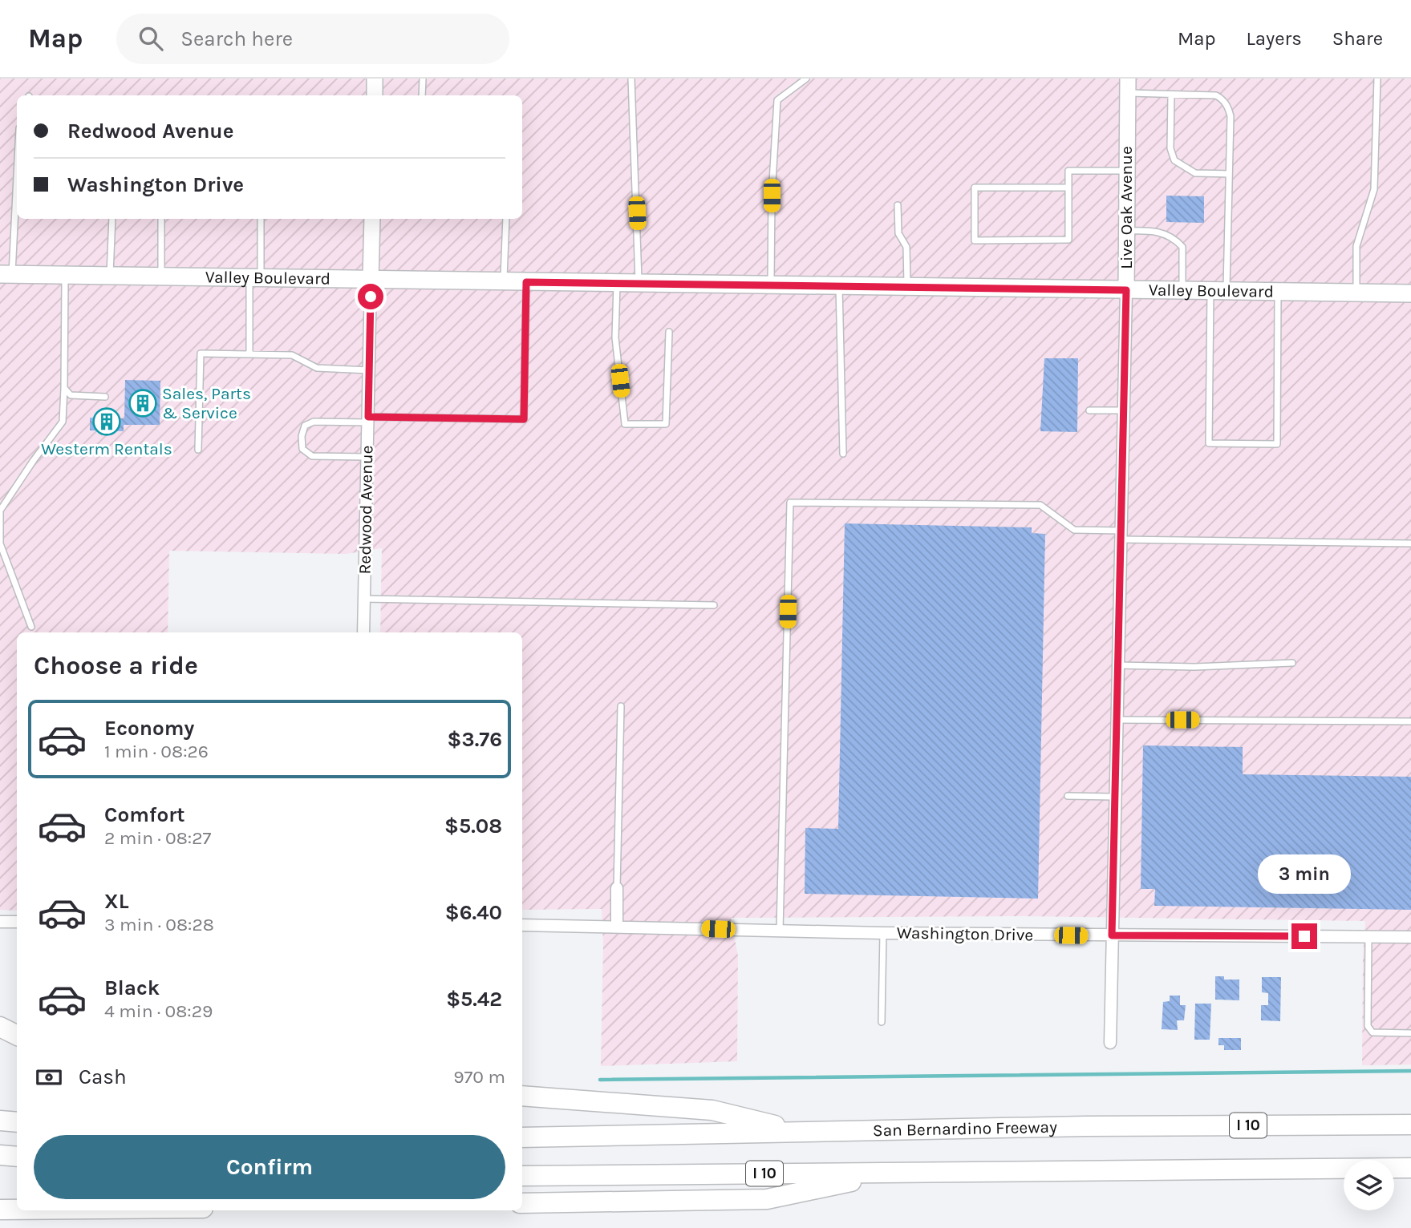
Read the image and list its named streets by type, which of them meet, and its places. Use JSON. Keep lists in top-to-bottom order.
{
  "streets": {
    "highway": ["I 10", "San Bernardino Freeway"],
    "main road": ["Valley Boulevard"],
    "street": ["Live Oak Avenue", "Redwood Avenue", "Washington Drive"]
  },
  "crossings": [
    ["Live Oak Avenue", "Valley Boulevard"],
    ["Live Oak Avenue", "Washington Drive"],
    ["Valley Boulevard", "Redwood Avenue"]
  ],
  "places": {
    "building": ["Sales, Parts & Service", "Westerm Rentals"]
  },
  "page": {
    "header": "Map",
    "search": "Search here",
    "nav": ["Map", "Layers", "Share"],
    "banner": ["Redwood Avenue", "Washington Drive"],
    "heading": "Choose a ride",
    "list": [
      {
        "name": "Economy",
        "note": "1 min · 08:26",
        "value": "$3.76"
      },
      {
        "name": "Comfort",
        "note": "2 min · 08:27",
        "value": "$5.08"
      },
      {
        "name": "XL",
        "note": "3 min · 08:28",
        "value": "$6.40"
      },
      {
        "name": "Black",
        "note": "4 min · 08:29",
        "value": "$5.42"
      }
    ],
    "bubble": "3 min",
    "pay": ["Cash", "970 m"],
    "buttons": "Confirm"
  }
}
